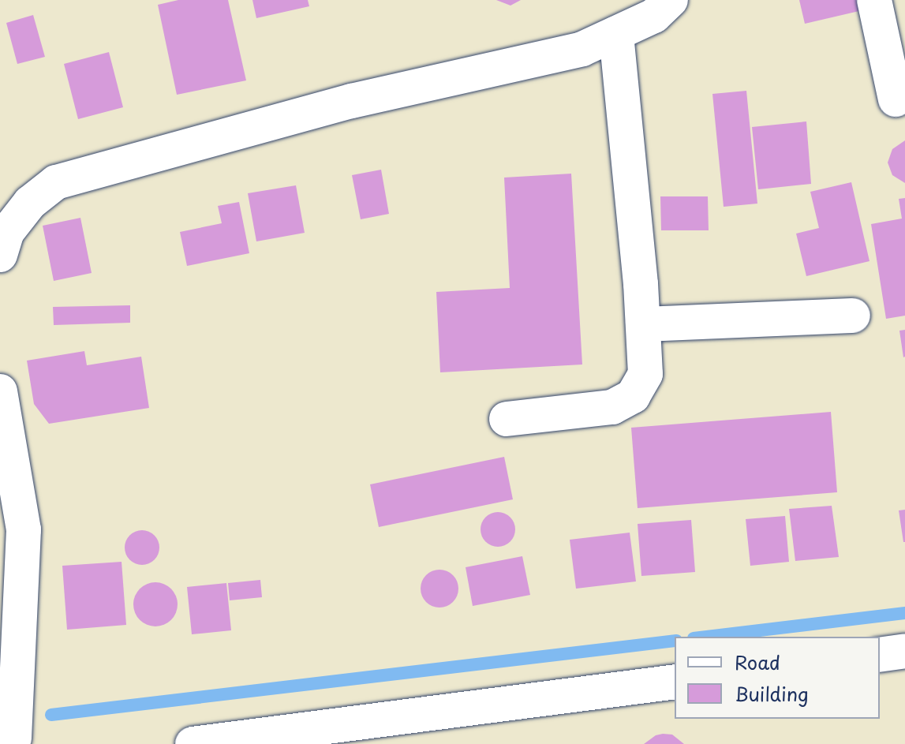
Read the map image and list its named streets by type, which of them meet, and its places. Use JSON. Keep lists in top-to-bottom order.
{
  "legend": ["Road", "Building"]
}
